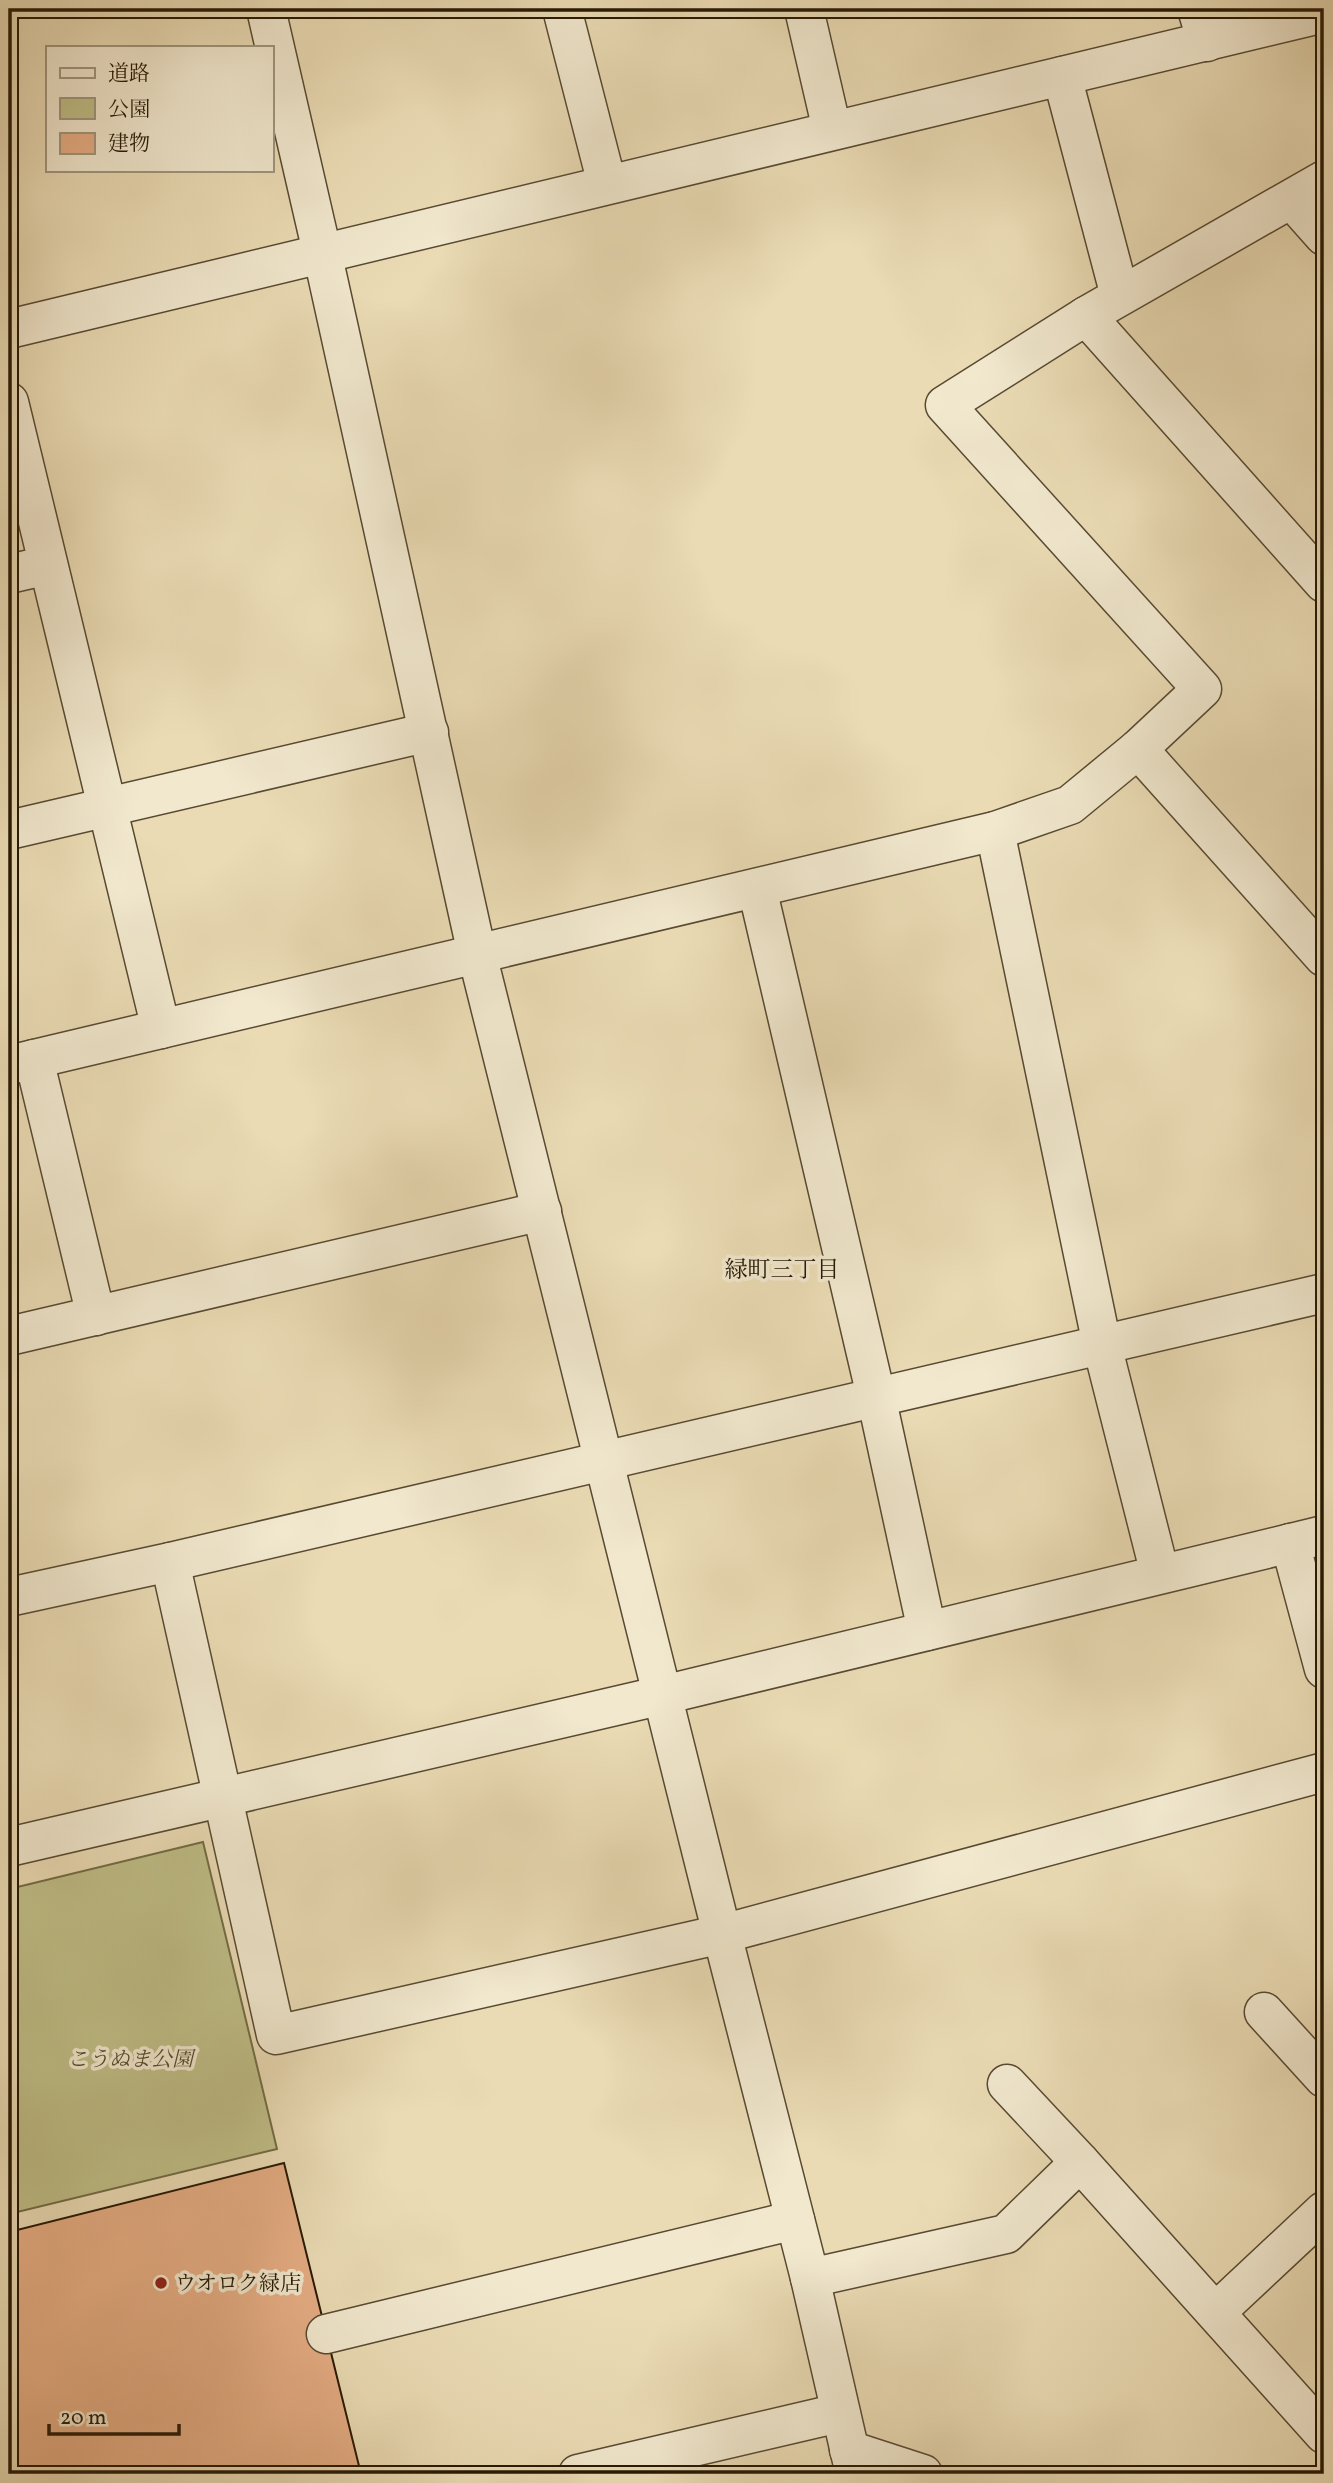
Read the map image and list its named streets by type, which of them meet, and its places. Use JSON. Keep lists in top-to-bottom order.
{
  "districts": ["緑町三丁目"],
  "parks": ["こうぬま公園"],
  "places": ["ウオロク緑店"],
  "legend": ["道路", "公園", "建物"],
  "scale_bar": "20 m"
}
